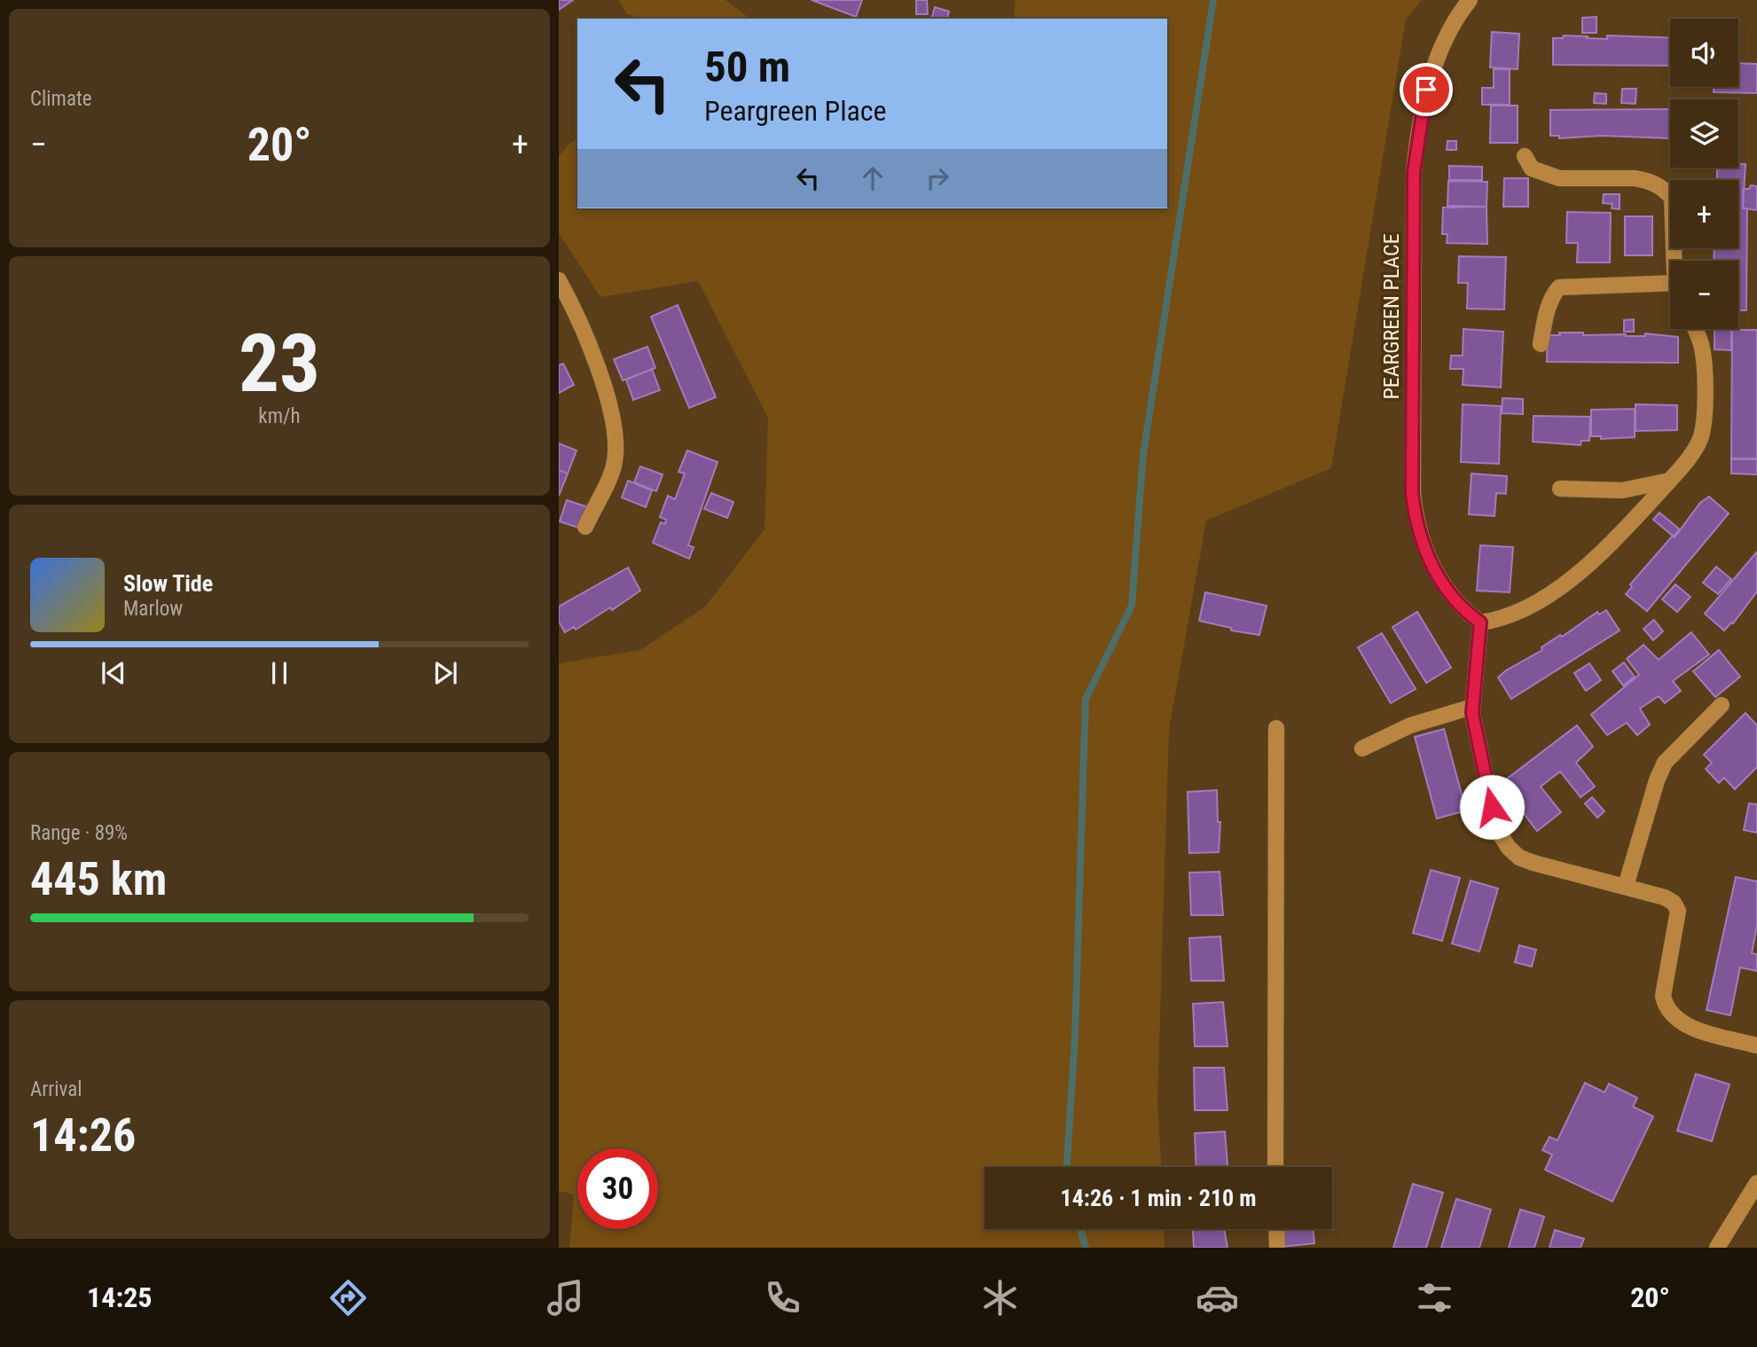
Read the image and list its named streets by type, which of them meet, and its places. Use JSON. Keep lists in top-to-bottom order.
{
  "streets": {
    "street": ["PEARGREEN PLACE"]
  },
  "page": {
    "tile": [
      "Climate",
      ["23", "km/h"],
      ["Range · 89%", "445 km"],
      ["Arrival", "14:26"]
    ],
    "map_buttons": ["+", "−"],
    "turn": ["50 m", "Peargreen Place"],
    "heat": ["−", "20°", "+"],
    "song": ["Slow Tide", "Marlow"],
    "limit": "30",
    "trip": "14:26 · 1 min · 210 m",
    "tabs": ["14:25", "20°"]
  }
}
